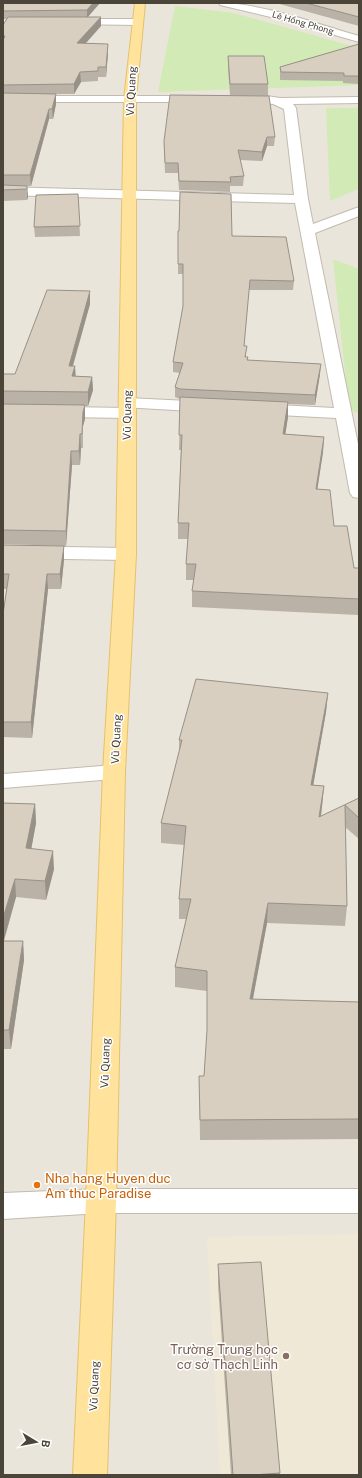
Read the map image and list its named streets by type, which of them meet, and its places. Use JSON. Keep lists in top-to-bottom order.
{
  "streets": {
    "main road": ["Vũ Quang"],
    "street": ["Lê Hồng Phong"]
  },
  "places": ["Nha hang Huyen duc Am thuc Paradise", "Trường Trung học cơ sở Thạch Linh"],
  "north": "right"
}
